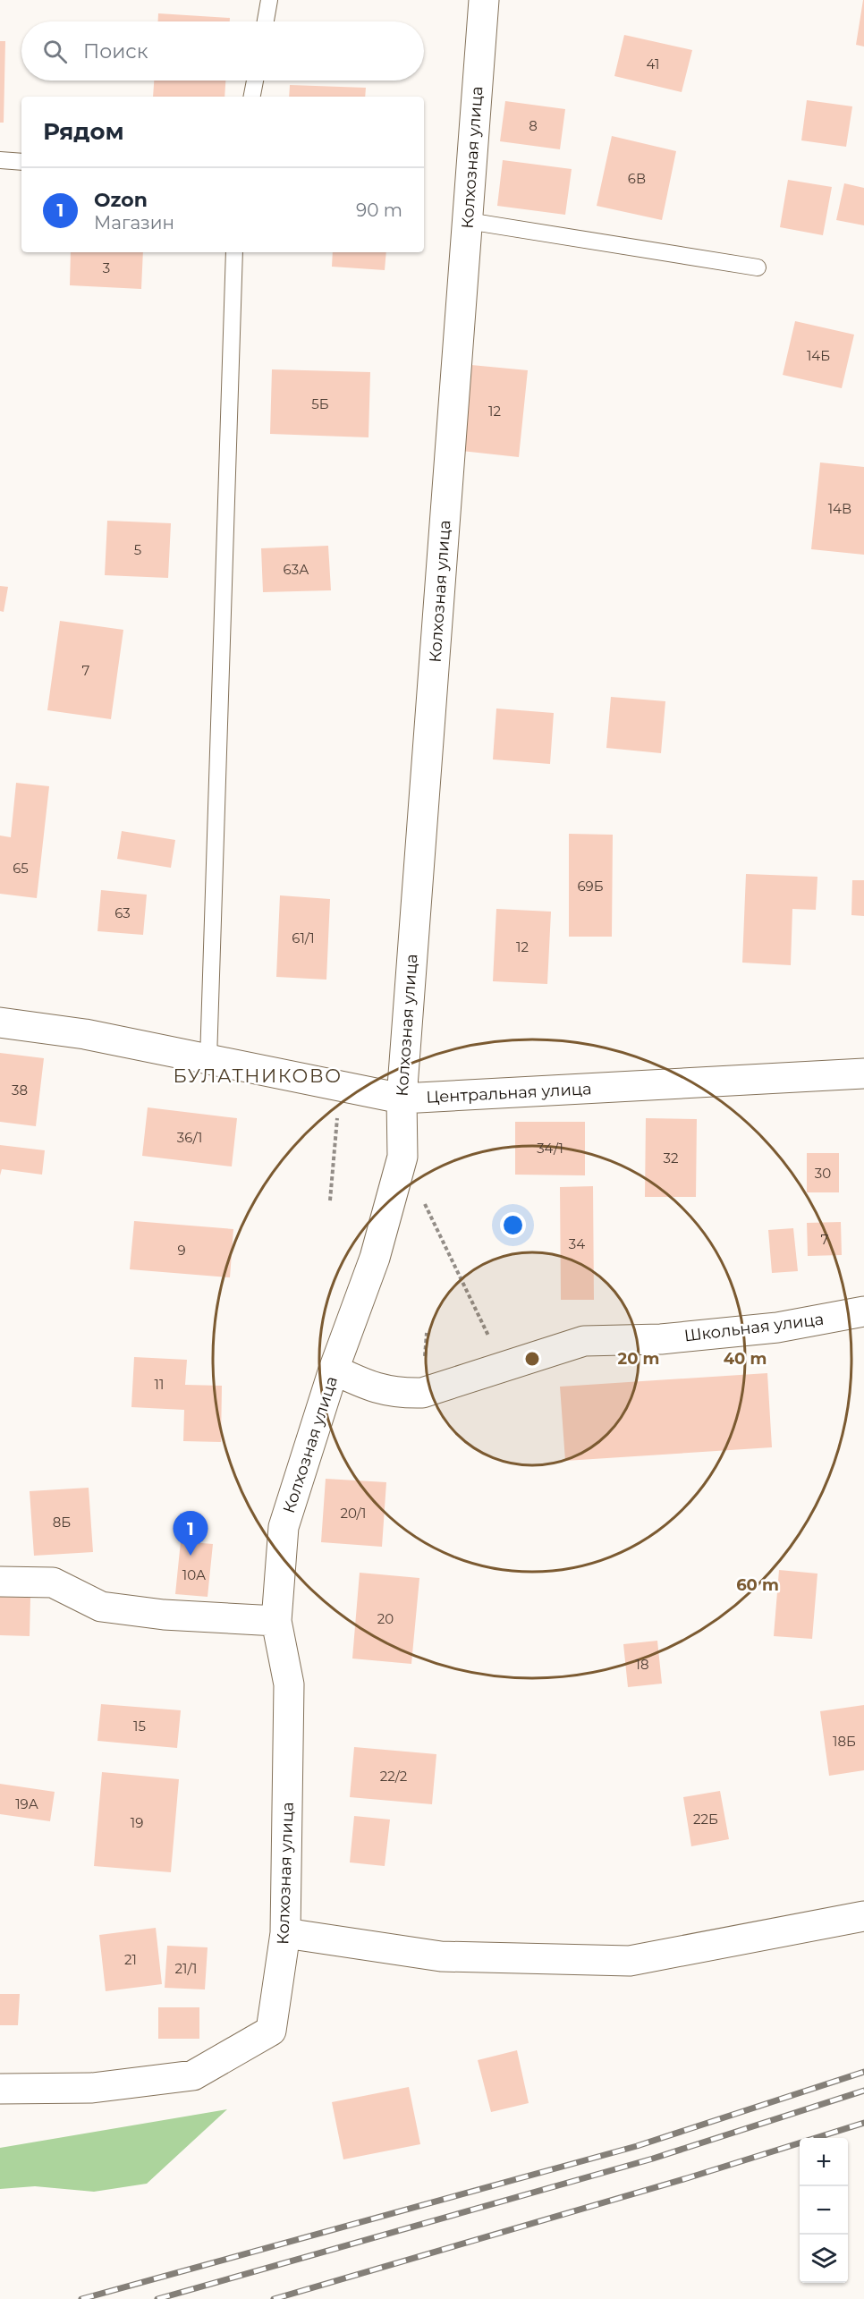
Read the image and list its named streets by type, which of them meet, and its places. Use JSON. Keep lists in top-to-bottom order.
{
  "streets": {
    "street": ["Колхозная улица", "Центральная улица", "Школьная улица"]
  },
  "crossings": [
    ["Колхозная улица", "Центральная улица"],
    ["Колхозная улица", "Школьная улица"]
  ],
  "districts": ["БУЛАТНИКОВО"],
  "house_numbers": [
    "41",
    "8",
    "6В",
    "3",
    "14Б",
    "5Б",
    "12",
    "14В",
    "5",
    "63А",
    "7",
    "65",
    "69Б",
    "63",
    "61/1",
    "12",
    "38",
    "36/1",
    "34/1",
    "32",
    "30",
    "7",
    "34",
    "9",
    "11",
    "20/1",
    "8Б",
    "10А",
    "20",
    "18",
    "15",
    "18Б",
    "22/2",
    "19А",
    "22Б",
    "19",
    "21",
    "21/1"
  ],
  "page": {
    "search": "Поиск",
    "heading": "Рядом",
    "list": [
      {
        "mark": "1",
        "name": "Ozon",
        "note": "Магазин",
        "value": "90 m"
      }
    ],
    "pins": "1",
    "map_buttons": ["+", "−"]
  },
  "rings": ["20 m", "40 m", "60 m"]
}
